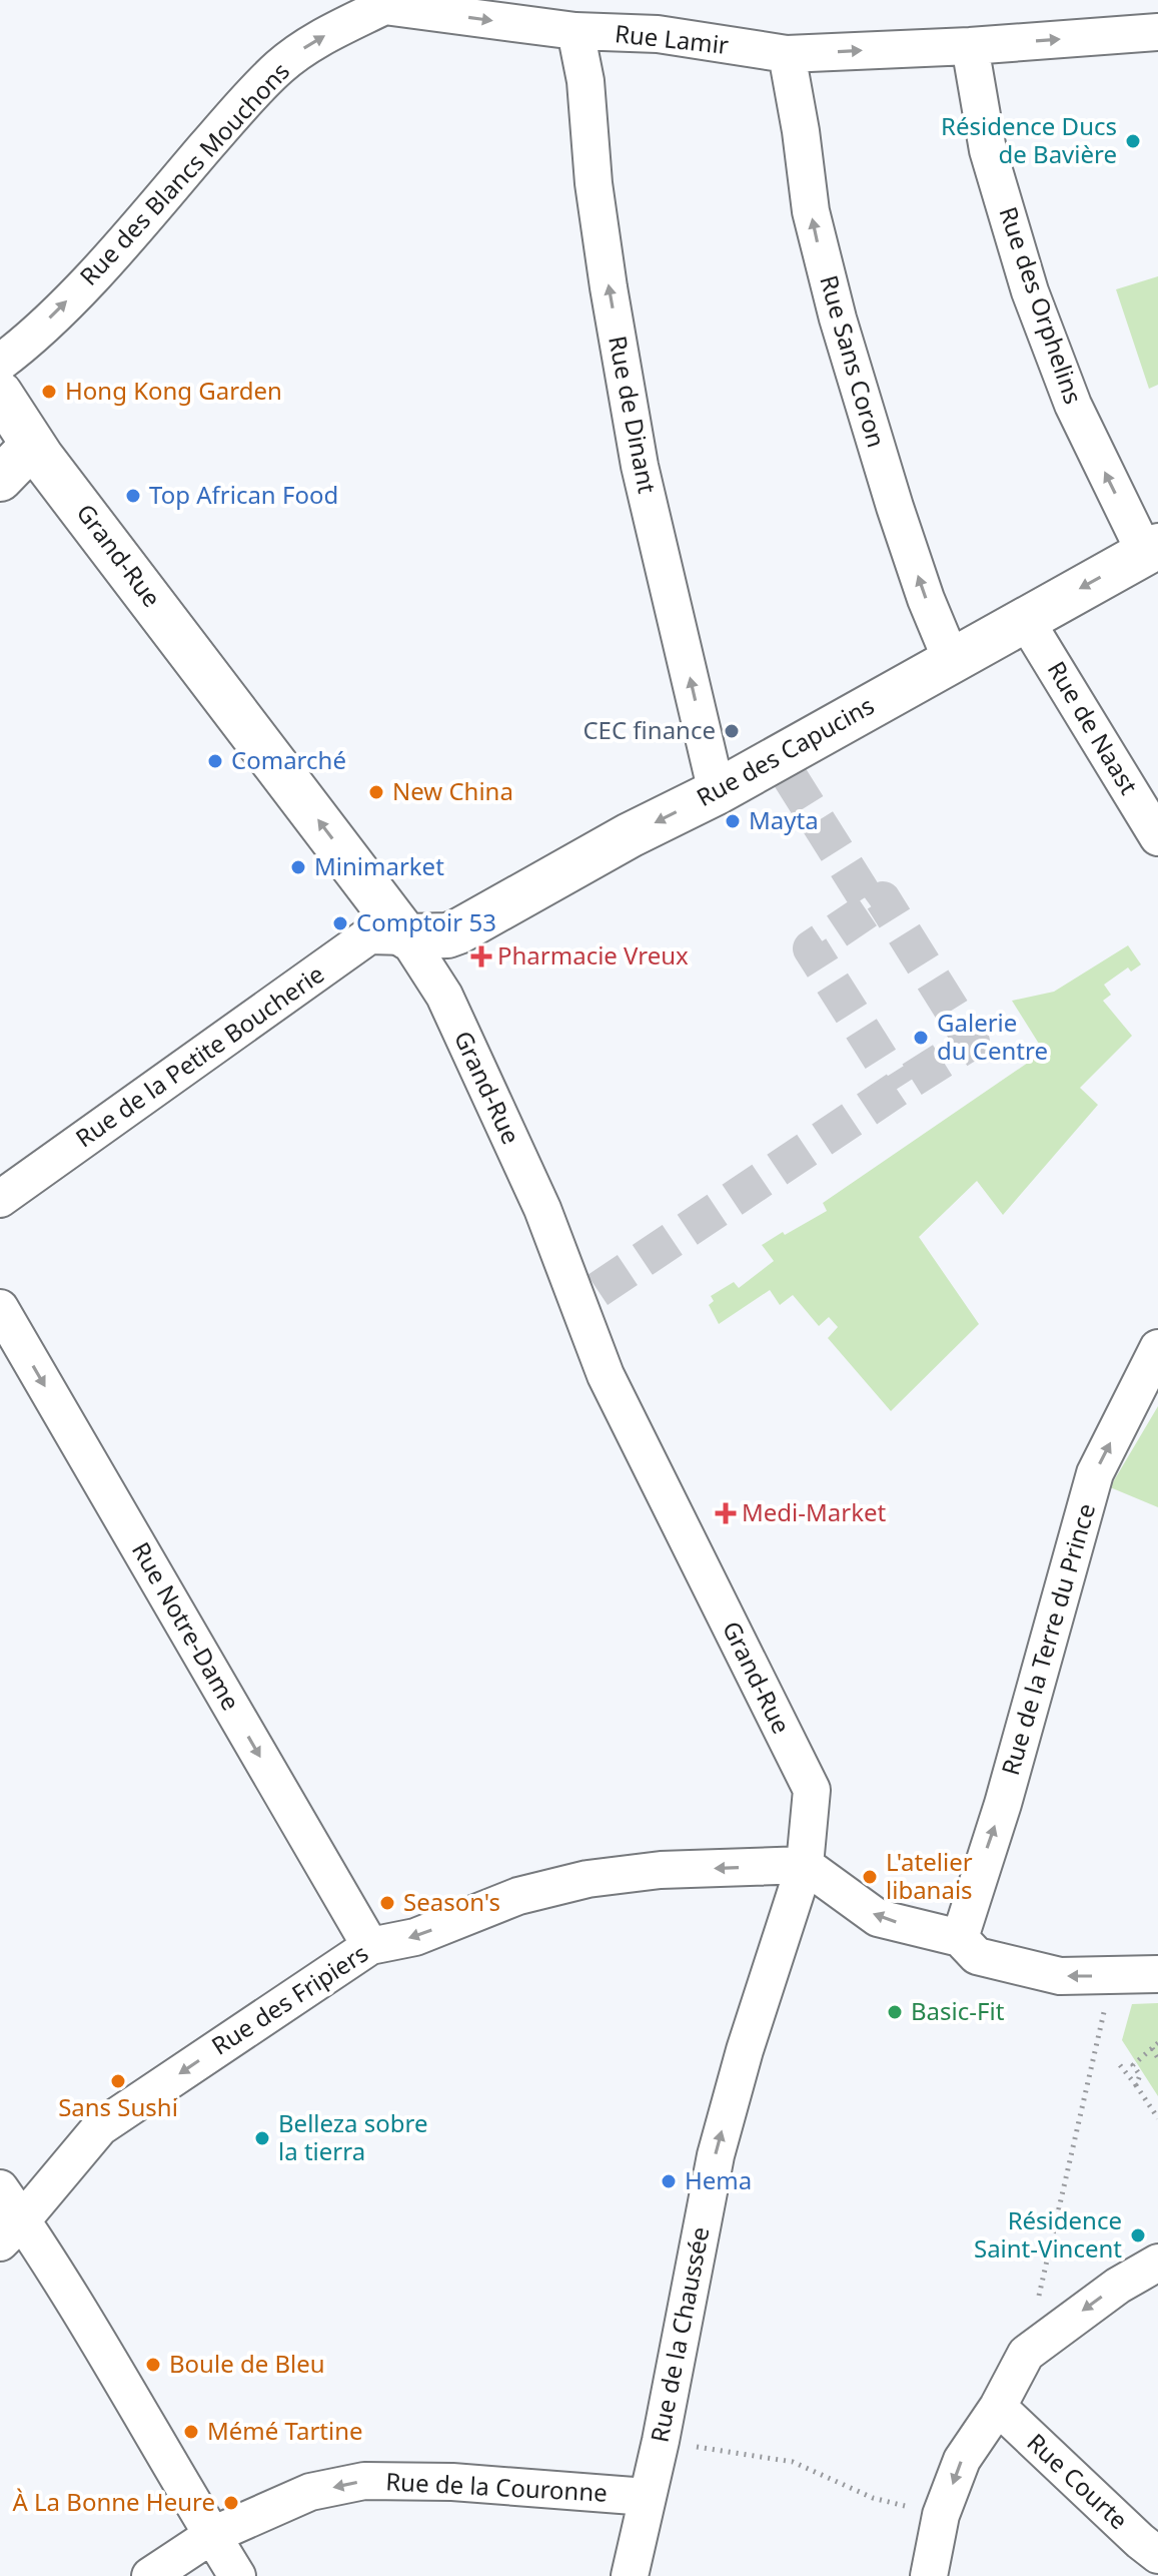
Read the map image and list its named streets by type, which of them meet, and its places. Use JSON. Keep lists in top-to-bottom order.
{
  "streets": {
    "street": [
      "Rue Lamir",
      "Rue des Blancs Mouchons",
      "Rue des Orphelins",
      "Rue Sans Coron",
      "Rue de Dinant",
      "Grand-Rue",
      "Rue de Naast",
      "Rue des Capucins",
      "Rue de la Petite Boucherie",
      "Rue Notre-Dame",
      "Rue de la Terre du Prince",
      "Rue des Fripiers",
      "Rue de la Chaussée",
      "Rue Courte",
      "Rue de la Couronne"
    ]
  },
  "crossings": [
    ["Rue Lamir", "Rue des Blancs Mouchons"],
    ["Rue Lamir", "Rue des Orphelins"],
    ["Rue Lamir", "Rue Sans Coron"],
    ["Rue Lamir", "Rue de Dinant"],
    ["Rue des Orphelins", "Rue des Capucins"],
    ["Rue Sans Coron", "Rue des Capucins"],
    ["Rue de Dinant", "Rue des Capucins"],
    ["Grand-Rue", "Rue des Capucins"],
    ["Grand-Rue", "Rue de la Petite Boucherie"],
    ["Grand-Rue", "Rue des Fripiers"],
    ["Grand-Rue", "Rue de la Chaussée"],
    ["Rue de Naast", "Rue des Capucins"],
    ["Rue des Capucins", "Rue de la Petite Boucherie"],
    ["Rue Notre-Dame", "Rue des Fripiers"],
    ["Rue des Fripiers", "Rue de la Chaussée"],
    ["Rue de la Chaussée", "Rue de la Couronne"]
  ],
  "one_way": [
    "Rue Lamir",
    "Rue des Blancs Mouchons",
    "Rue des Orphelins",
    "Rue Sans Coron",
    "Rue de Dinant",
    "Grand-Rue",
    "Rue des Capucins",
    "Rue Notre-Dame",
    "Rue de la Terre du Prince",
    "Rue des Fripiers",
    "Rue de la Chaussée",
    "Rue de la Couronne"
  ],
  "places": {
    "other": [
      "Résidence Ducs de Bavière",
      "Hong Kong Garden",
      "Top African Food",
      "CEC finance",
      "Comarché",
      "New China",
      "Mayta",
      "Minimarket",
      "Comptoir 53",
      "Galerie du Centre",
      "L'atelier libanais",
      "Season's",
      "Basic-Fit",
      "Sans Sushi",
      "Belleza sobre la tierra",
      "Hema",
      "Résidence Saint-Vincent",
      "Boule de Bleu",
      "Mémé Tartine",
      "À La Bonne Heure"
    ],
    "health": ["Pharmacie Vreux", "Medi-Market"]
  }
}
